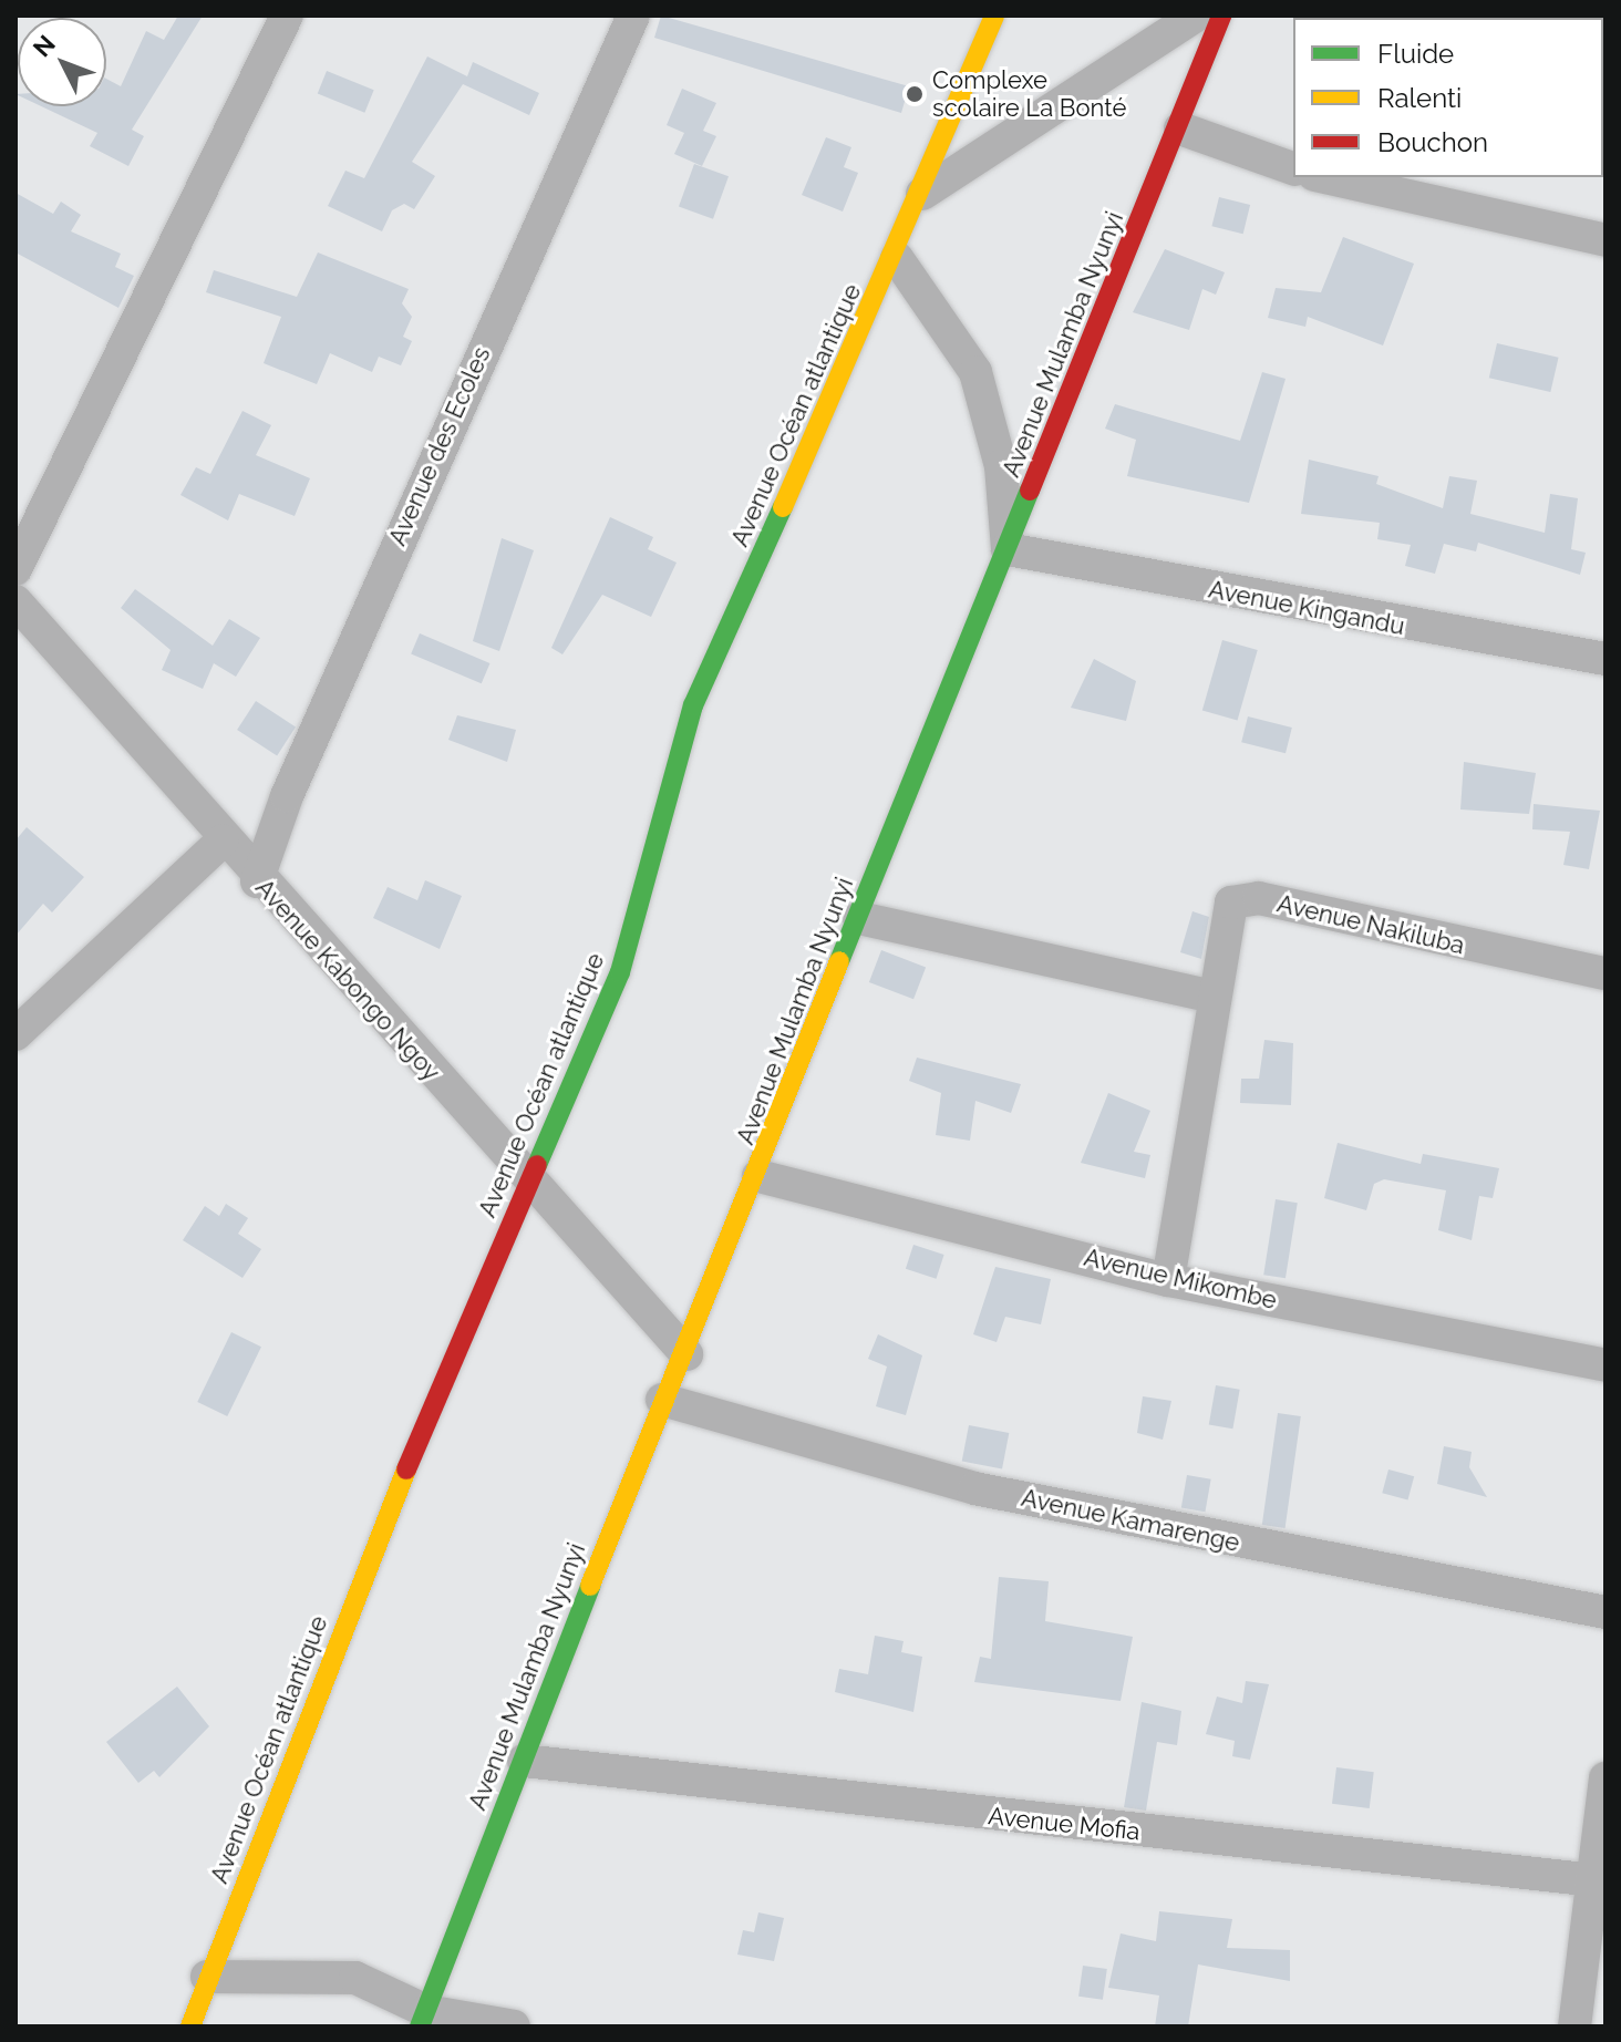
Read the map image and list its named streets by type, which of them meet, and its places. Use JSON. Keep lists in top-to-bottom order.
{
  "streets": {
    "street": [
      "Avenue Mulamba Nyunyi",
      "Avenue Océan atlantique",
      "Avenue des Ecoles",
      "Avenue Kingandu",
      "Avenue Nakiluba",
      "Avenue Kabongo Ngoy",
      "Avenue Mikombe",
      "Avenue Kamarenge",
      "Avenue Mofia"
    ]
  },
  "crossings": [
    ["Avenue Mulamba Nyunyi", "Avenue Kingandu"],
    ["Avenue Mulamba Nyunyi", "Avenue Kabongo Ngoy"],
    ["Avenue Mulamba Nyunyi", "Avenue Mikombe"],
    ["Avenue Mulamba Nyunyi", "Avenue Kamarenge"],
    ["Avenue Mulamba Nyunyi", "Avenue Mofia"],
    ["Avenue Océan atlantique", "Avenue Kabongo Ngoy"],
    ["Avenue des Ecoles", "Avenue Kabongo Ngoy"]
  ],
  "places": ["Complexe scolaire La Bonté"],
  "legend": ["Fluide", "Ralenti", "Bouchon"],
  "north": "top left"
}
